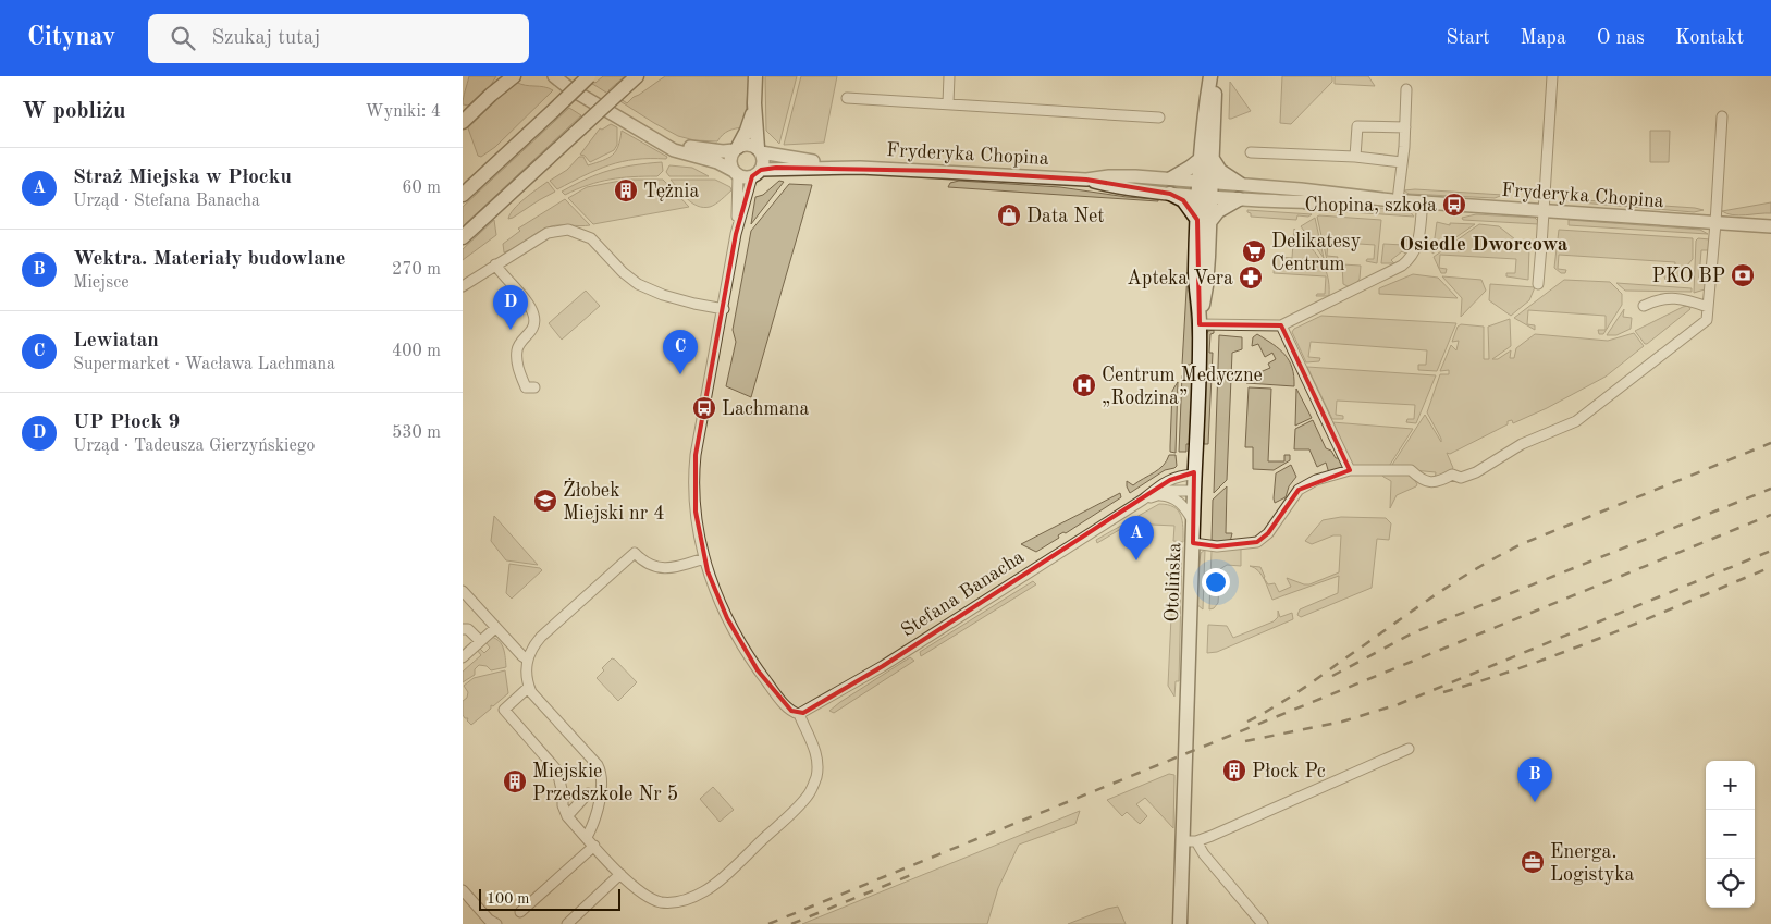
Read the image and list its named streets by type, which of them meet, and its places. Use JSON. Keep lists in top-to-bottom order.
{
  "streets": {
    "main road": ["Otolińska"],
    "street": ["Fryderyka Chopina", "Stefana Banacha"]
  },
  "crossings": [
    ["Fryderyka Chopina", "Otolińska"],
    ["Otolińska", "Stefana Banacha"]
  ],
  "districts": ["Osiedle Dworcowa"],
  "places": {
    "building": ["Tężnia", "Płock Pc", "Miejskie Przedszkole Nr 5"],
    "bus stop": ["Chopina, szkoła", "Lachmana"],
    "shop": ["Data Net"],
    "supermarket": ["Delikatesy Centrum"],
    "bank": ["PKO BP"],
    "pharmacy": ["Apteka Vera"],
    "hospital": ["Centrum Medyczne „Rodzina”"],
    "school or university": ["Żłobek Miejski nr 4"],
    "office": ["Energa. Logistyka"]
  },
  "scale_bar": "100 m",
  "page": {
    "header": "Citynav",
    "search": "Szukaj tutaj",
    "nav": [
      "Start",
      "Mapa",
      "O nas",
      "Kontakt"
    ],
    "heading": ["W pobliżu", "Wyniki: 4"],
    "list": [
      {
        "mark": "A",
        "name": "Straż Miejska w Płocku",
        "note": "Urząd · Stefana Banacha",
        "value": "60 m"
      },
      {
        "mark": "B",
        "name": "Wektra. Materiały budowlane",
        "note": "Miejsce",
        "value": "270 m"
      },
      {
        "mark": "C",
        "name": "Lewiatan",
        "note": "Supermarket · Wacława Lachmana",
        "value": "400 m"
      },
      {
        "mark": "D",
        "name": "UP Płock 9",
        "note": "Urząd · Tadeusza Gierzyńskiego",
        "value": "530 m"
      }
    ],
    "pins": [
      "D",
      "C",
      "A",
      "B"
    ],
    "map_buttons": ["+", "−"],
    "scale": "100 m"
  }
}
